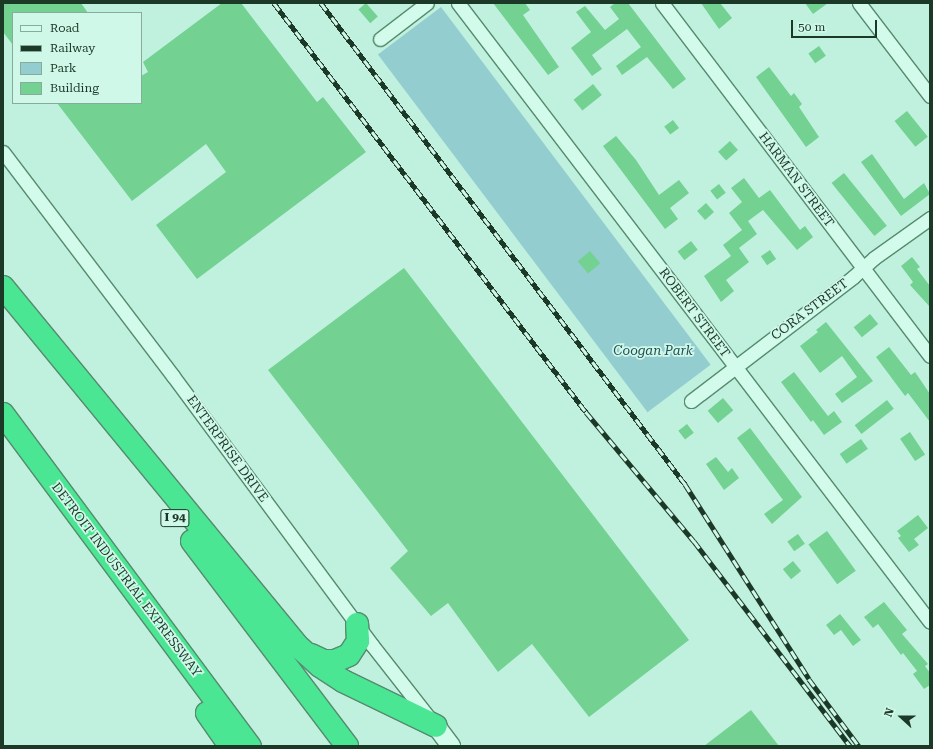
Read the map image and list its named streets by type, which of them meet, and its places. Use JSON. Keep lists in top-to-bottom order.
{
  "streets": {
    "highway": ["I 94", "DETROIT INDUSTRIAL EXPRESSWAY"],
    "main road": ["ENTERPRISE DRIVE"],
    "street": ["HARMAN STREET", "CORA STREET", "ROBERT STREET"]
  },
  "crossings": [
    ["HARMAN STREET", "CORA STREET"],
    ["CORA STREET", "ROBERT STREET"]
  ],
  "parks": ["Coogan Park"],
  "legend": [
    "Road",
    "Railway",
    "Park",
    "Building"
  ],
  "scale_bar": "50 m",
  "north": "left"
}
